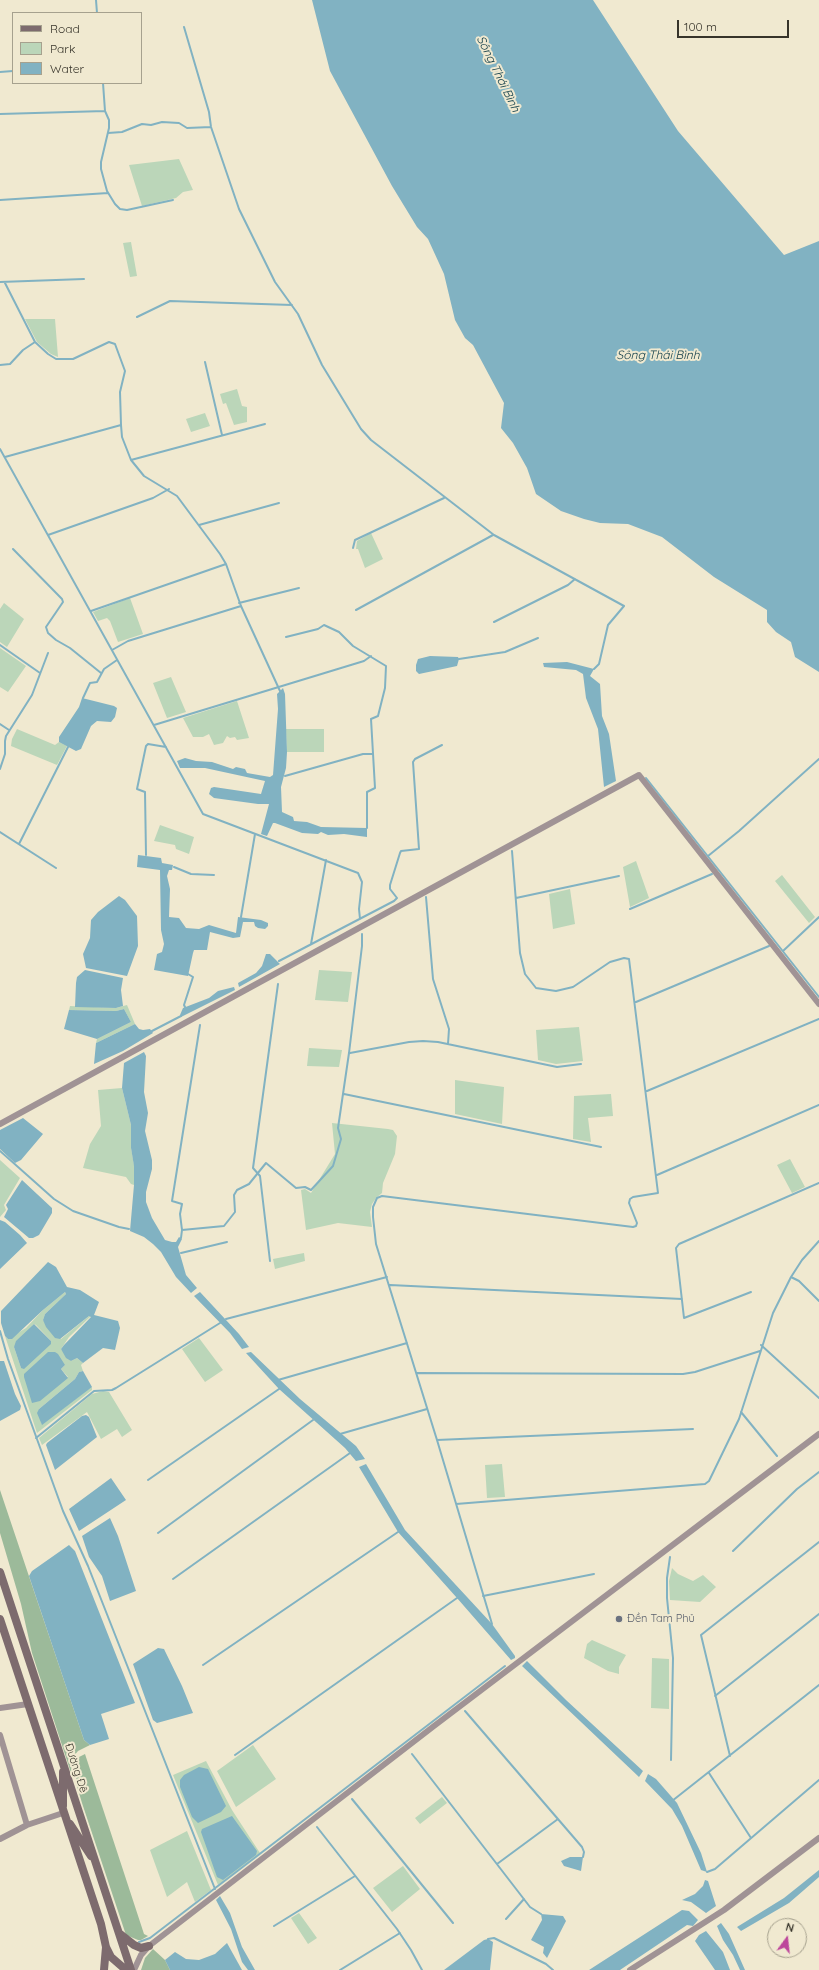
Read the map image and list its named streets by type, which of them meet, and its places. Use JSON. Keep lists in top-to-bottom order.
{
  "streets": {
    "street": ["Đường Đê"]
  },
  "water": ["Sông Thái Bình"],
  "places": ["Đền Tam Phủ"],
  "legend": ["Road", "Park", "Water"],
  "scale_bar": "100 m",
  "north": "top"
}
